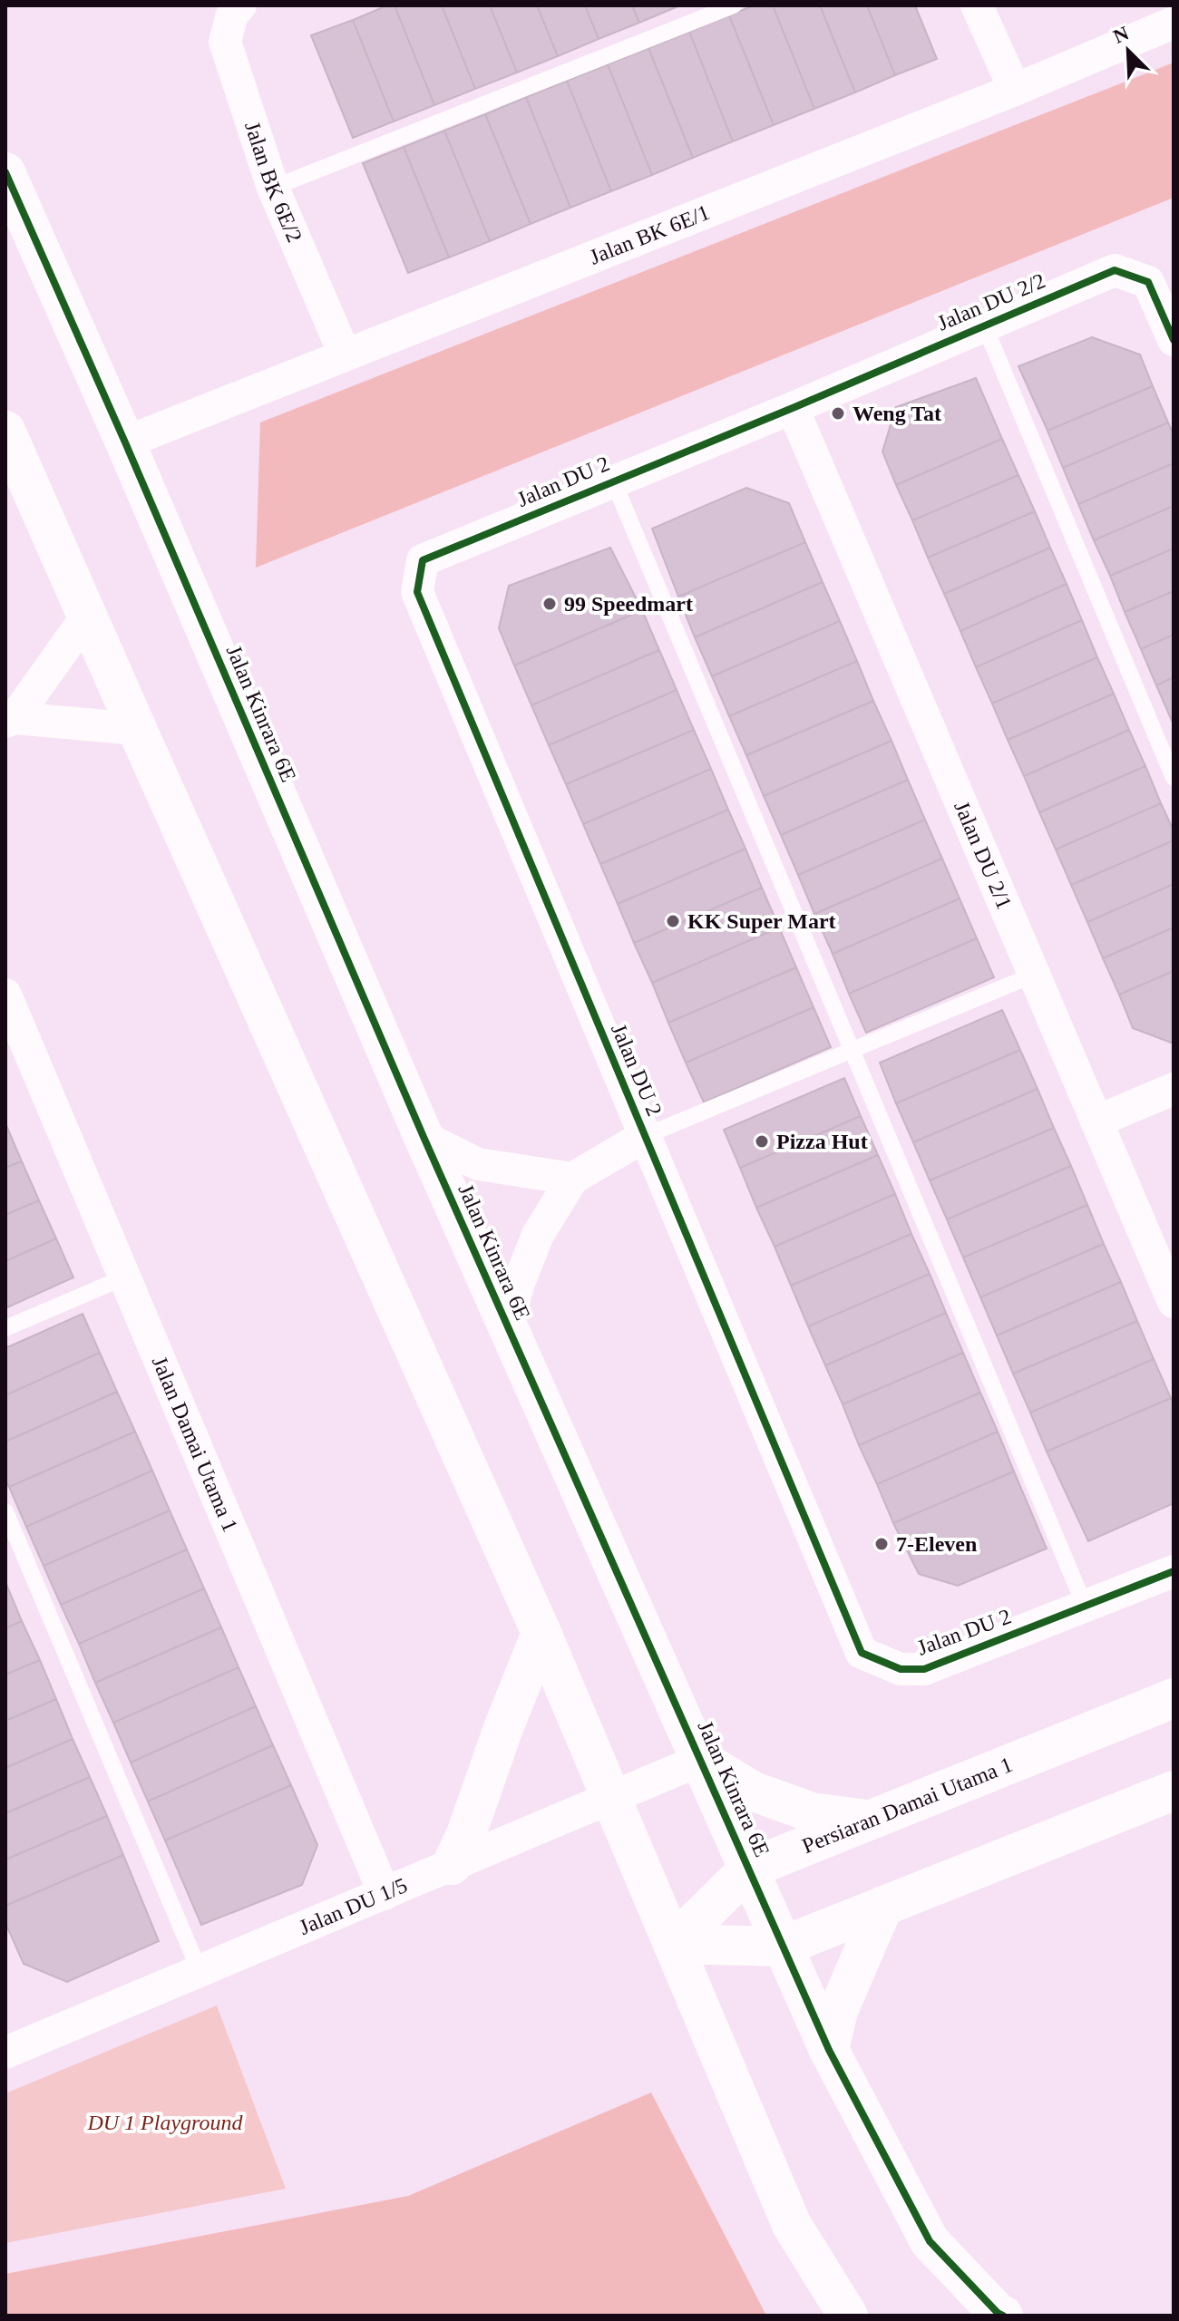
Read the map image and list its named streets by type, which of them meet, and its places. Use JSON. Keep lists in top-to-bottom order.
{
  "streets": {
    "street": [
      "Jalan BK 6E/2",
      "Jalan BK 6E/1",
      "Jalan DU 2/2",
      "Jalan DU 2",
      "Jalan Kinrara 6E",
      "Jalan DU 2/1",
      "Jalan Damai Utama 1",
      "Persiaran Damai Utama 1",
      "Jalan DU 1/5"
    ]
  },
  "crossings": [
    ["Jalan BK 6E/2", "Jalan BK 6E/1"],
    ["Jalan BK 6E/1", "Jalan Kinrara 6E"],
    ["Jalan DU 2/2", "Jalan DU 2"],
    ["Jalan DU 2/2", "Jalan DU 2/1"],
    ["Jalan DU 2", "Jalan DU 2/1"],
    ["Jalan Kinrara 6E", "Persiaran Damai Utama 1"],
    ["Jalan Kinrara 6E", "Jalan DU 1/5"],
    ["Jalan Damai Utama 1", "Jalan DU 1/5"]
  ],
  "parks": ["DU 1 Playground"],
  "places": [
    "Weng Tat",
    "99 Speedmart",
    "KK Super Mart",
    "Pizza Hut",
    "7-Eleven"
  ],
  "north": "top left"
}
